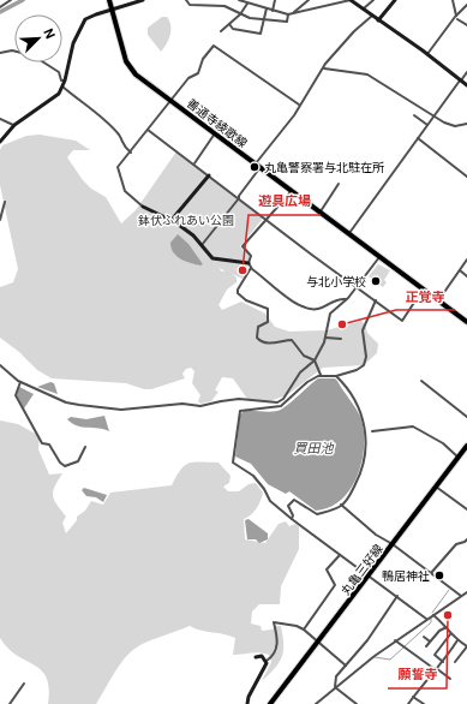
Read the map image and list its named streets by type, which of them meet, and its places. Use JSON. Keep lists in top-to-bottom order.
{
  "streets": {
    "main road": ["善通寺綾歌線", "丸亀三好線"]
  },
  "water": ["買田池"],
  "parks": ["鉢伏ふれあい公園"],
  "places": [
    "丸亀警察署与北駐在所",
    "遊具広場",
    "与北小学校",
    "正覚寺",
    "鴨居神社",
    "願誓寺"
  ],
  "north": "top right"
}
